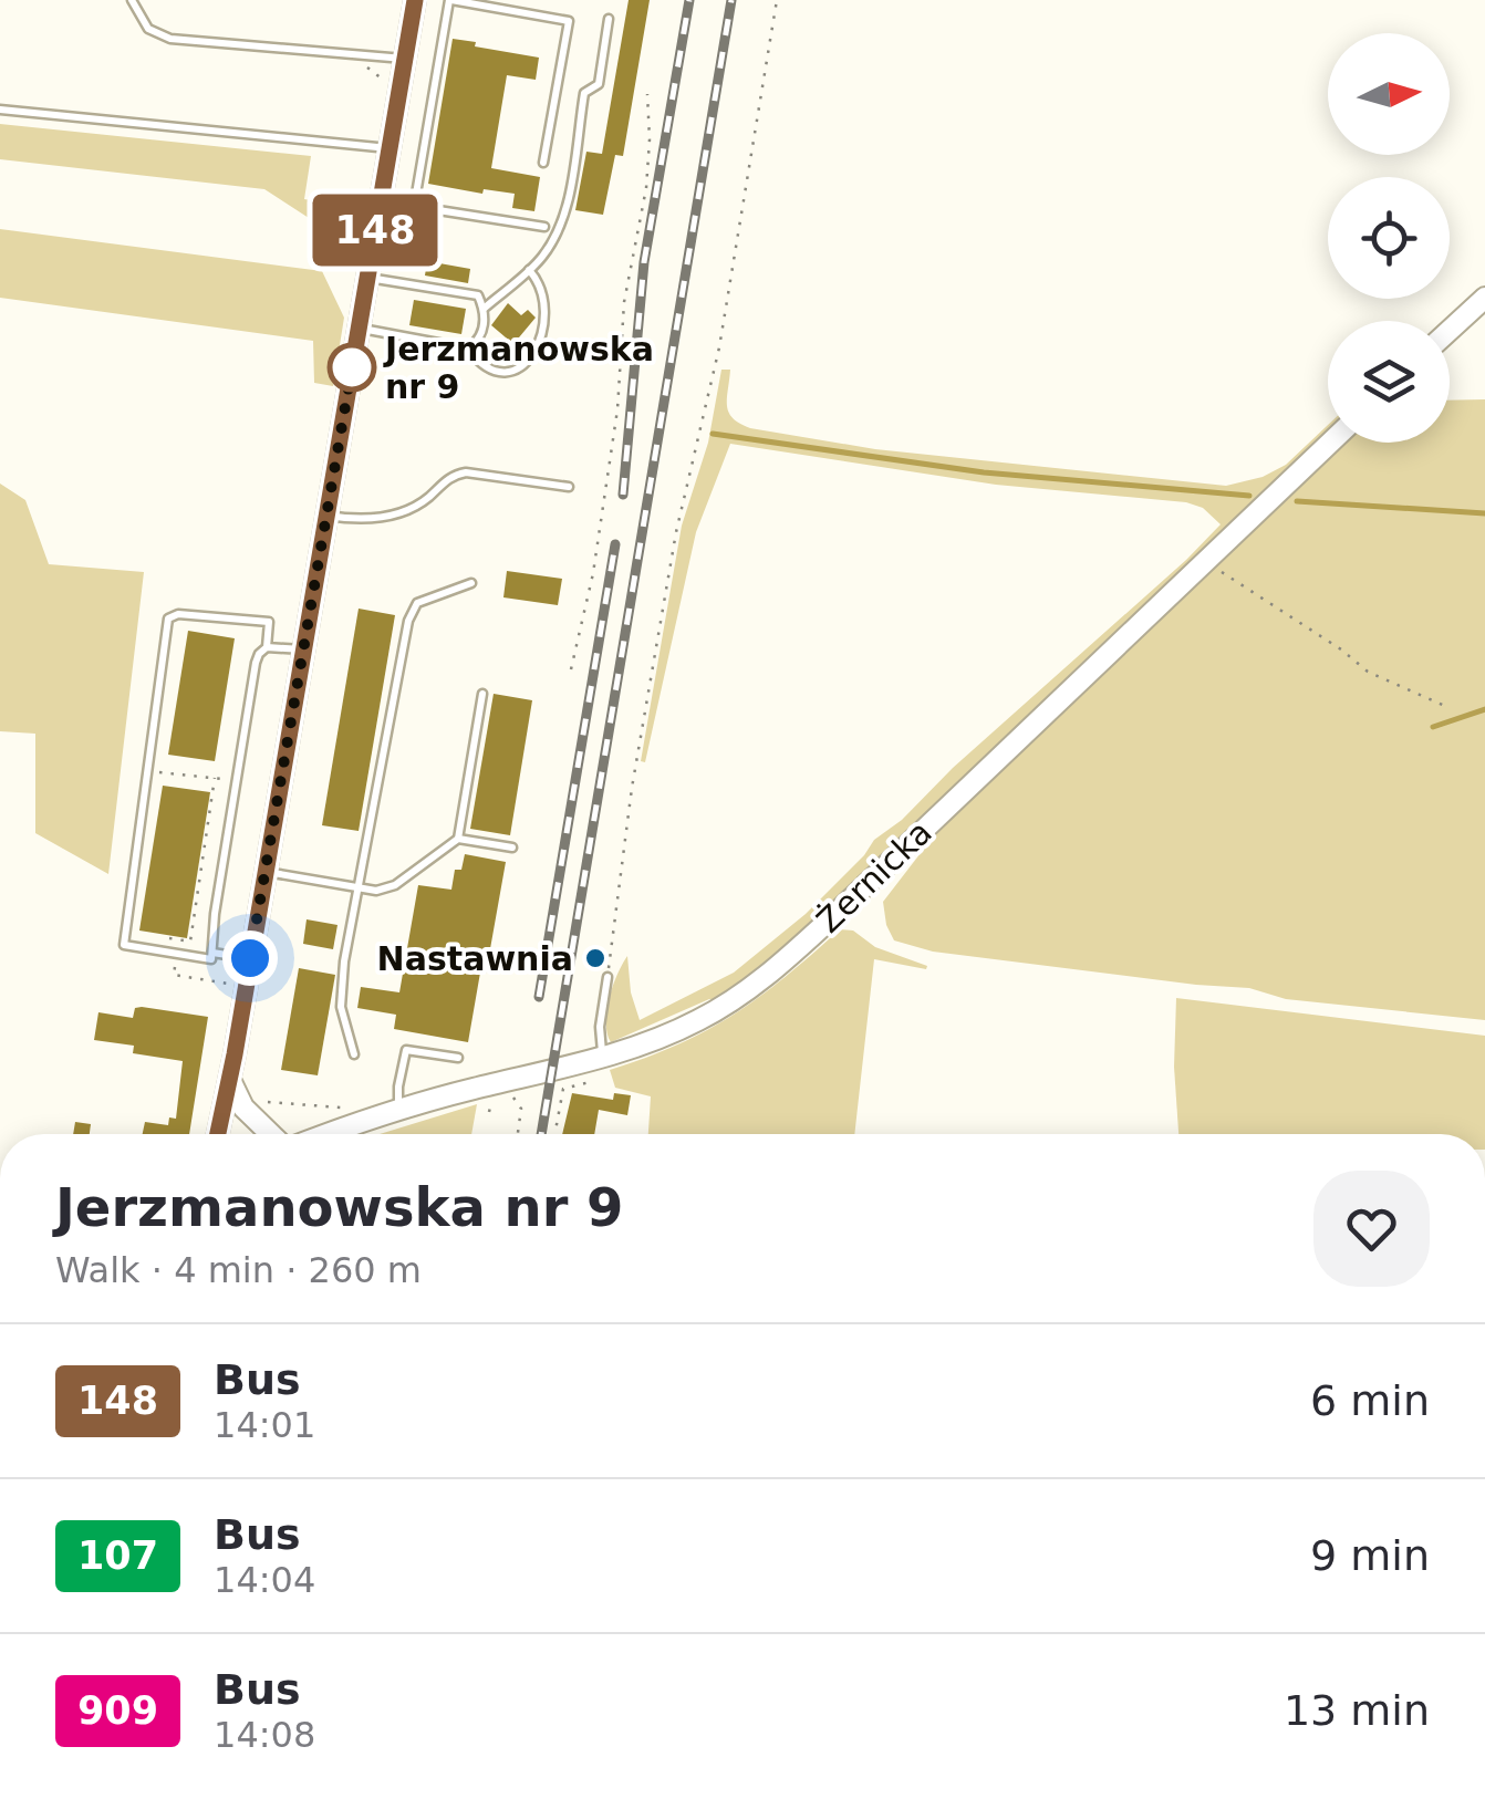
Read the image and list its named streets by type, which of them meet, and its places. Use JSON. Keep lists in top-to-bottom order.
{
  "streets": {
    "street": ["Żernicka"]
  },
  "places": ["Jerzmanowska nr 9", "Nastawnia"],
  "lines": ["bus line 148"],
  "north": "right",
  "page": {
    "on_map": "148",
    "heading": ["Jerzmanowska nr 9", "Walk · 4 min · 260 m"],
    "list": [
      {
        "mark": "148",
        "name": "Bus",
        "note": "14:01",
        "value": "6 min"
      },
      {
        "mark": "107",
        "name": "Bus",
        "note": "14:04",
        "value": "9 min"
      },
      {
        "mark": "909",
        "name": "Bus",
        "note": "14:08",
        "value": "13 min"
      }
    ]
  }
}
